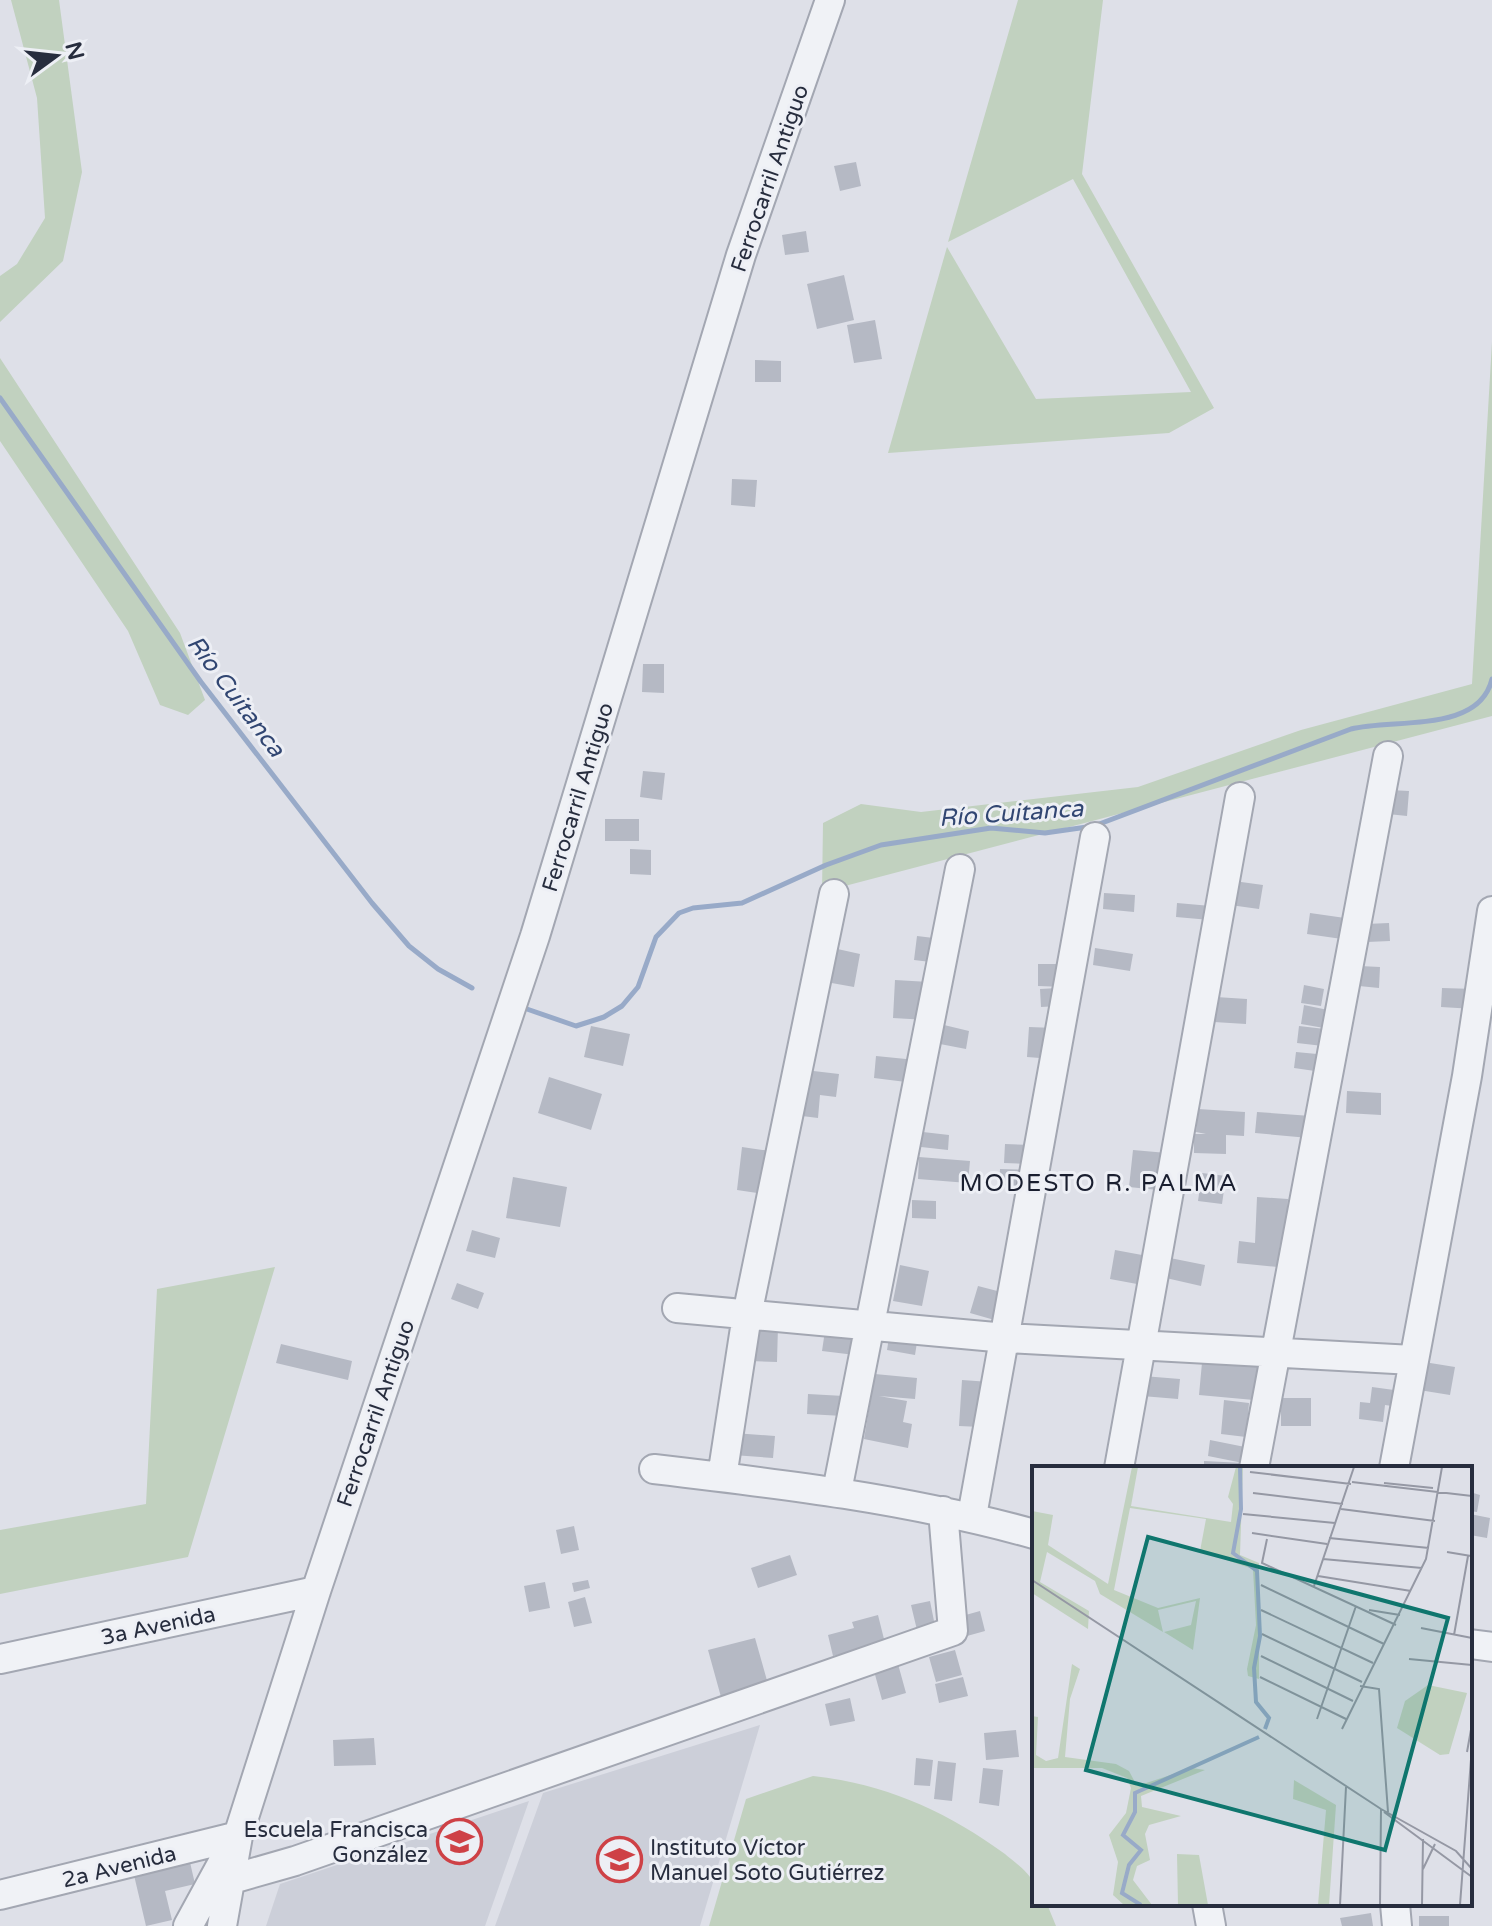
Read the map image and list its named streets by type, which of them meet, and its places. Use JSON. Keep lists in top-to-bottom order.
{
  "streets": {
    "street": ["Ferrocarril Antiguo", "3a Avenida", "2a Avenida"]
  },
  "crossings": [
    ["Ferrocarril Antiguo", "3a Avenida"],
    ["Ferrocarril Antiguo", "2a Avenida"]
  ],
  "districts": ["MODESTO R. PALMA"],
  "water": ["Río Cuitanca"],
  "places": {
    "school or university": ["Escuela Francisca González", "Instituto Víctor Manuel Soto Gutiérrez"]
  },
  "north": "right"
}
